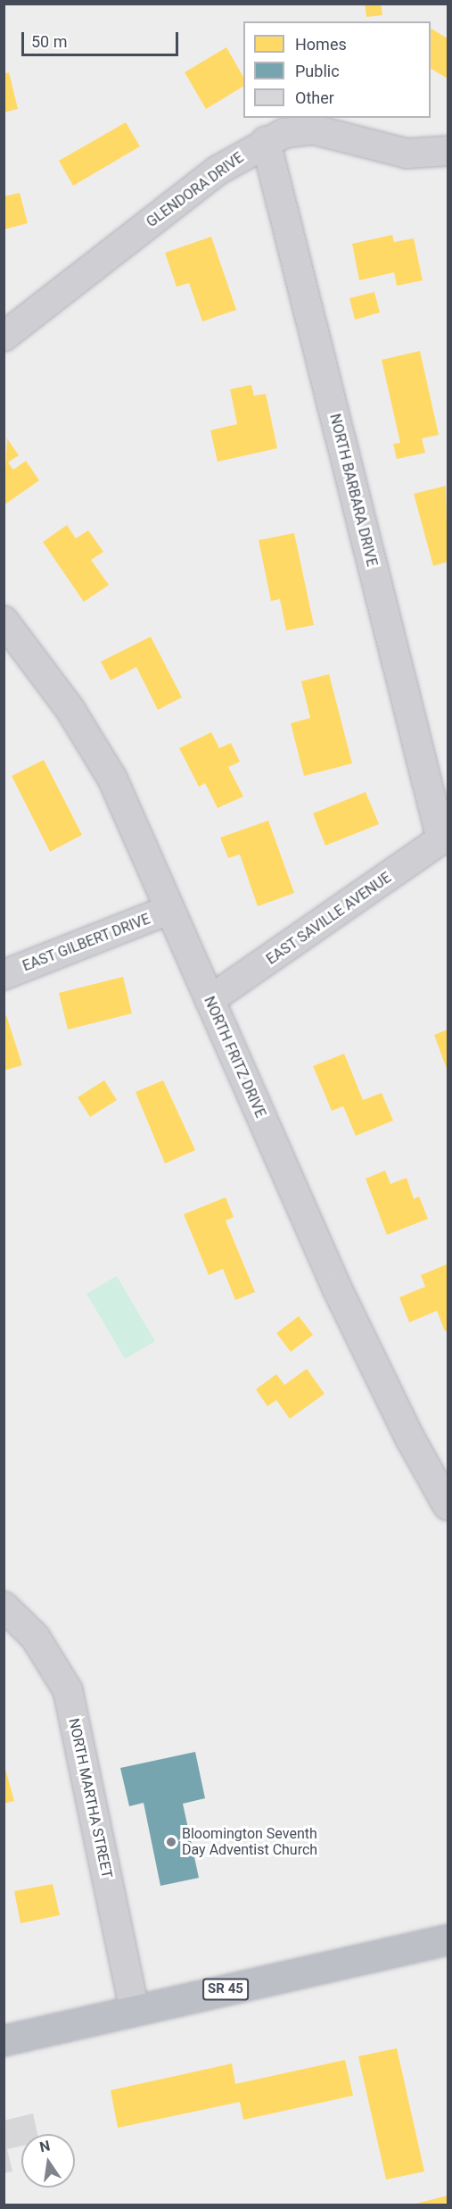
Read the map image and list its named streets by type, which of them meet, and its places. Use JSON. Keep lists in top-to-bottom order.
{
  "streets": {
    "highway": ["SR 45"],
    "street": [
      "GLENDORA DRIVE",
      "NORTH BARBARA DRIVE",
      "EAST SAVILLE AVENUE",
      "EAST GILBERT DRIVE",
      "NORTH FRITZ DRIVE",
      "NORTH MARTHA STREET"
    ]
  },
  "crossings": [
    ["GLENDORA DRIVE", "NORTH BARBARA DRIVE"],
    ["NORTH BARBARA DRIVE", "EAST SAVILLE AVENUE"],
    ["EAST SAVILLE AVENUE", "NORTH FRITZ DRIVE"],
    ["EAST GILBERT DRIVE", "NORTH FRITZ DRIVE"],
    ["NORTH MARTHA STREET", "SR 45"]
  ],
  "places": ["Bloomington Seventh Day Adventist Church"],
  "legend": ["Homes", "Public", "Other"],
  "scale_bar": "50 m",
  "north": "top"
}
